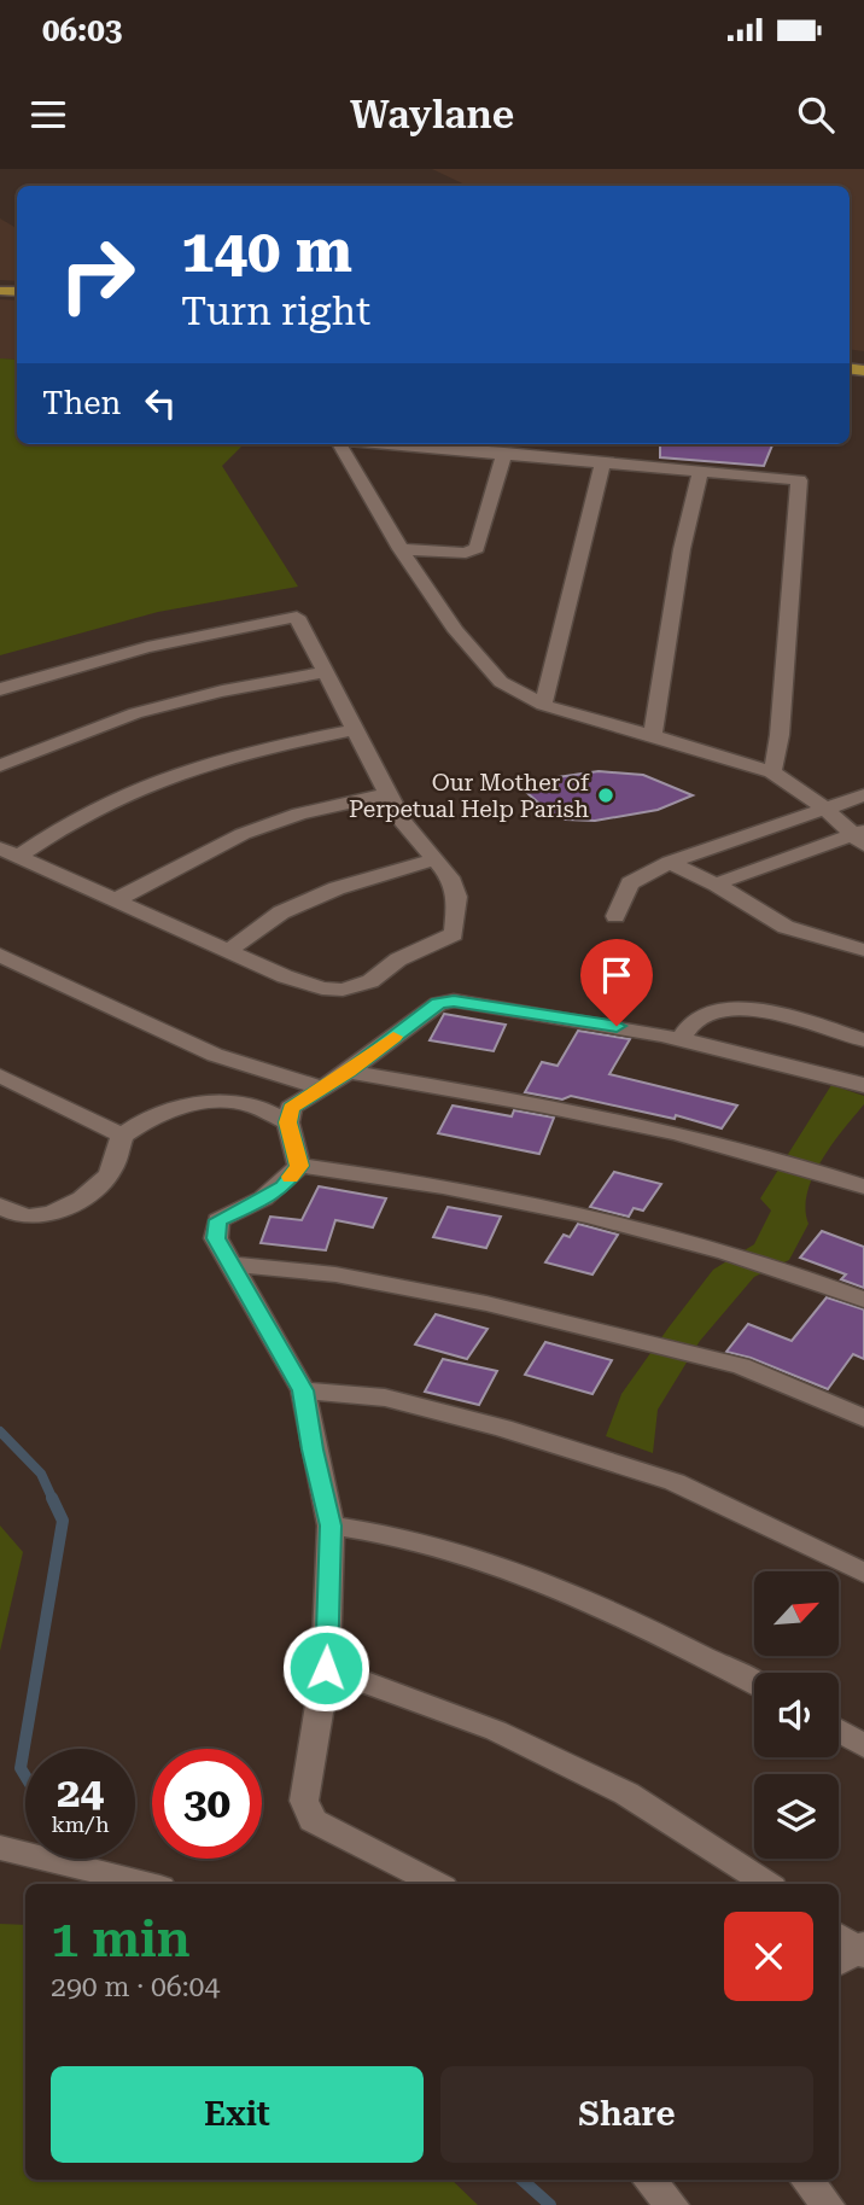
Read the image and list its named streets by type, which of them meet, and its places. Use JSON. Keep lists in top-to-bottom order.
{
  "places": ["Our Mother of Perpetual Help Parish"],
  "north": "top right",
  "page": {
    "status": "06:03",
    "header": "Waylane",
    "turn": ["140 m", "Turn right"],
    "then": "Then",
    "speed": "24 km/h",
    "limit": "30",
    "heading": ["1 min", "290 m · 06:04"],
    "buttons": ["Exit", "Share"]
  }
}
